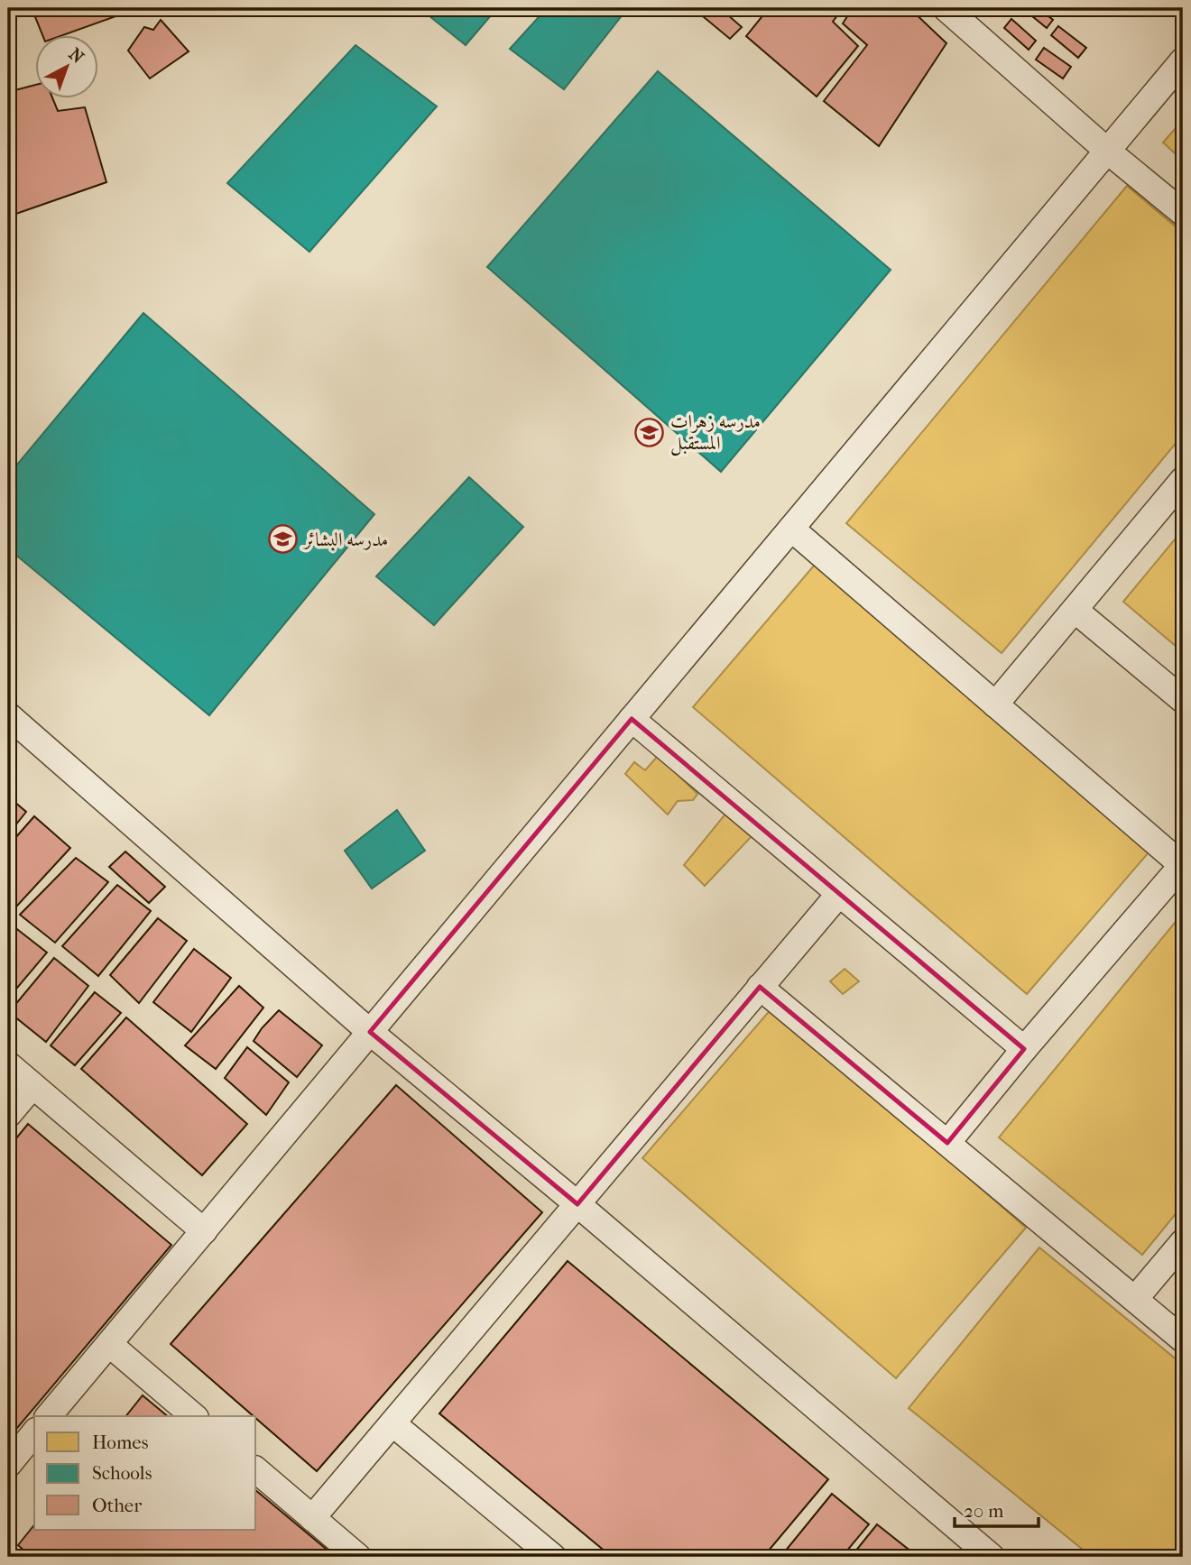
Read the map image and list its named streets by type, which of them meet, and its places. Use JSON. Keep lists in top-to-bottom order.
{
  "places": {
    "school or university": ["مدرسه زهرات المستقبل", "مدرسه البشائر"]
  },
  "legend": ["Homes", "Schools", "Other"],
  "scale_bar": "20 m",
  "north": "top right"
}
